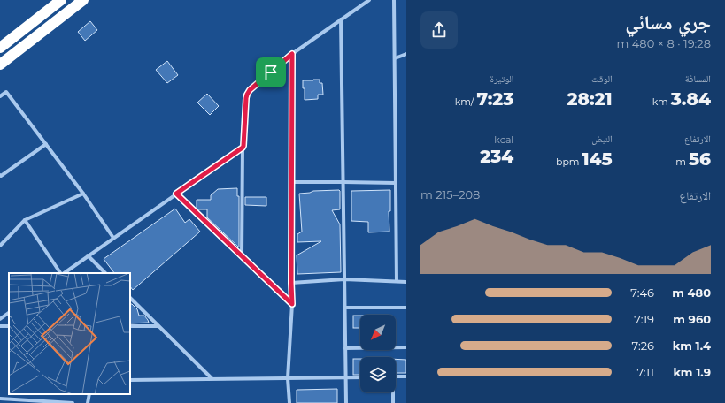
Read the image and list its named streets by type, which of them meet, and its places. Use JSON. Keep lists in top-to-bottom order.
{
  "north": "bottom left",
  "page": {
    "heading": ["جري مسائي", "19:28 · 8 × 480 m"],
    "stats": [
      ["المسافة", "3.84 km"],
      ["الوقت", "28:21"],
      ["الوتيرة", "7:23 /km"],
      ["الارتفاع", "56 m"],
      ["النبض", "145 bpm"],
      ["kcal", "234"]
    ],
    "chart": ["الارتفاع", "208–215 m"],
    "list": [
      {
        "name": "480 m",
        "note": "7:46"
      },
      {
        "name": "960 m",
        "note": "7:19"
      },
      {
        "name": "1.4 km",
        "note": "7:26"
      },
      {
        "name": "1.9 km",
        "note": "7:11"
      }
    ]
  }
}
